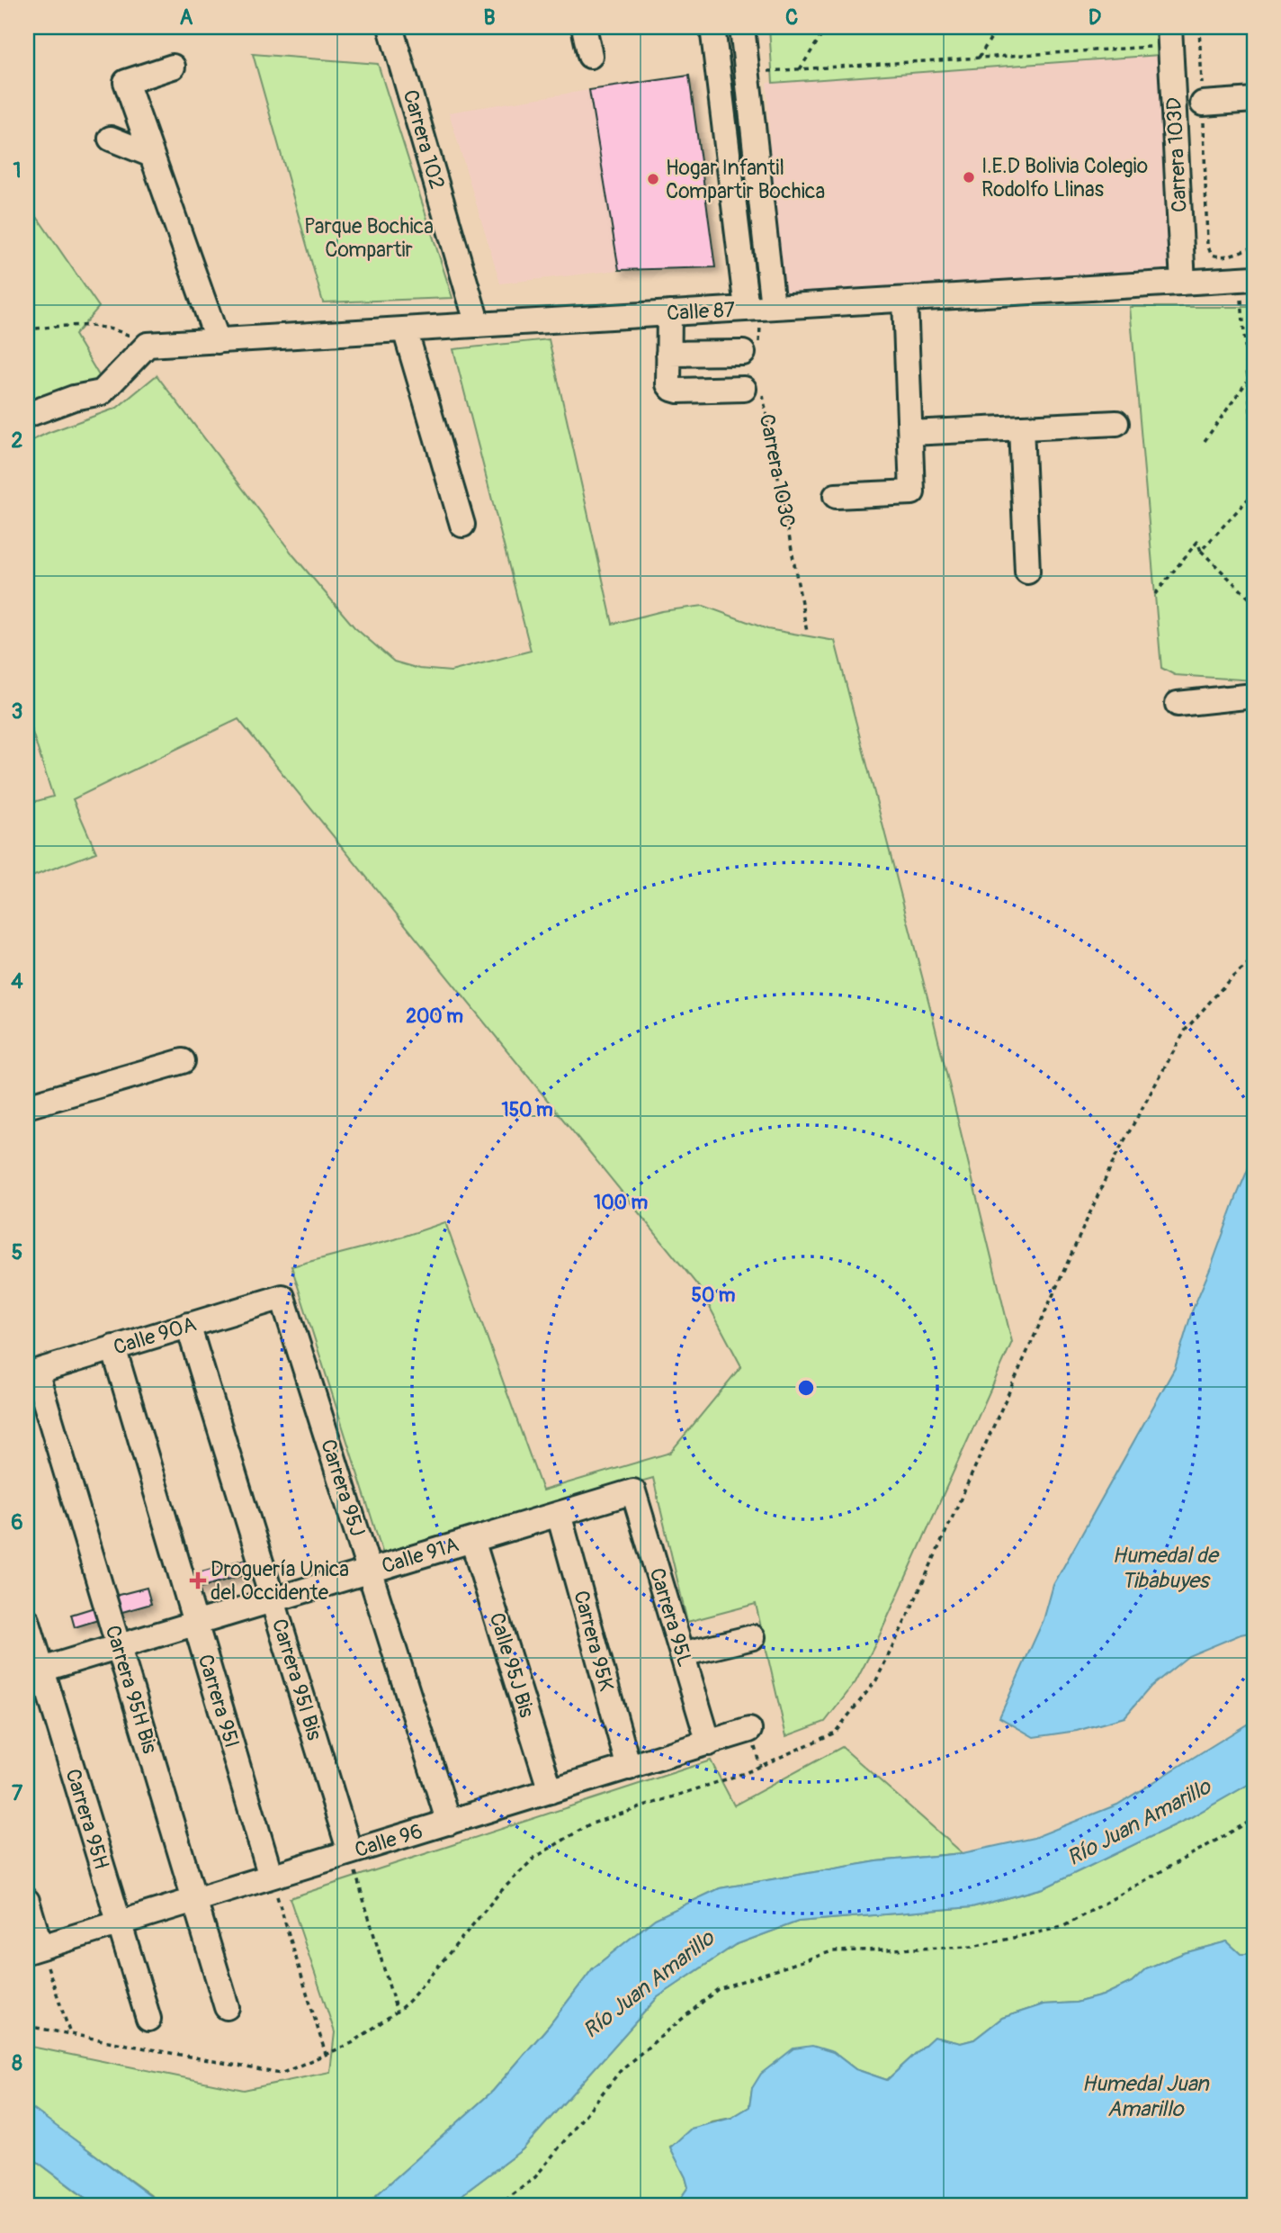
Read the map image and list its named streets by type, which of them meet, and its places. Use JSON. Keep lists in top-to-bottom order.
{
  "streets": {
    "street": [
      "Carrera 102",
      "Carrera 103D",
      "Calle 87",
      "Calle 90A",
      "Carrera 95J",
      "Calle 91A",
      "Carrera 95L",
      "Carrera 95K",
      "Calle 95J Bis",
      "Carrera 95I Bis",
      "Carrera 95H Bis",
      "Carrera 95I",
      "Carrera 95H",
      "Calle 96"
    ],
    "path": ["Carrera 103C"]
  },
  "crossings": [
    ["Carrera 102", "Calle 87"],
    ["Carrera 103D", "Calle 87"],
    ["Calle 90A", "Carrera 95J"],
    ["Calle 90A", "Carrera 95I Bis"],
    ["Calle 90A", "Carrera 95H Bis"],
    ["Calle 90A", "Carrera 95I"],
    ["Carrera 95J", "Calle 91A"],
    ["Carrera 95J", "Calle 96"],
    ["Calle 91A", "Carrera 95L"],
    ["Calle 91A", "Carrera 95K"],
    ["Calle 91A", "Calle 95J Bis"],
    ["Calle 91A", "Carrera 95I Bis"],
    ["Calle 91A", "Carrera 95H Bis"],
    ["Calle 91A", "Carrera 95I"],
    ["Calle 91A", "Carrera 95H"],
    ["Carrera 95L", "Calle 96"],
    ["Carrera 95K", "Calle 96"],
    ["Calle 95J Bis", "Calle 96"],
    ["Carrera 95I Bis", "Calle 96"],
    ["Carrera 95H Bis", "Calle 96"],
    ["Carrera 95I", "Calle 96"],
    ["Carrera 95H", "Calle 96"]
  ],
  "water": ["Humedal de Tibabuyes", "Río Juan Amarillo", "Humedal Juan Amarillo"],
  "parks": ["Parque Bochica Compartir"],
  "places": {
    "other": ["I.E.D Bolivia Colegio Rodolfo Llinas", "Hogar Infantil Compartir Bochica"],
    "health": ["Droguería Unica del Occidente"]
  },
  "grid": {
    "columns": [
      "A",
      "B",
      "C",
      "D"
    ],
    "rows": [
      "1",
      "2",
      "3",
      "4",
      "5",
      "6",
      "7",
      "8"
    ]
  },
  "rings": [
    "200 m",
    "150 m",
    "100 m",
    "50 m"
  ]
}
